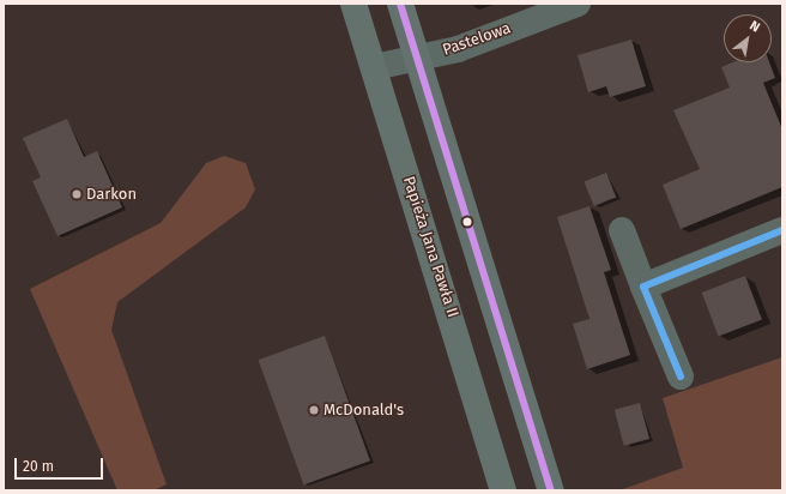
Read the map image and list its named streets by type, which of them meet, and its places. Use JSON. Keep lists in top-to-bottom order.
{
  "streets": {
    "main road": ["Papieża Jana Pawła II"],
    "street": ["Pastelowa"]
  },
  "crossings": [
    ["Pastelowa", "Papieża Jana Pawła II"]
  ],
  "places": ["Darkon", "McDonald's"],
  "scale_bar": "20 m",
  "north": "top right"
}
